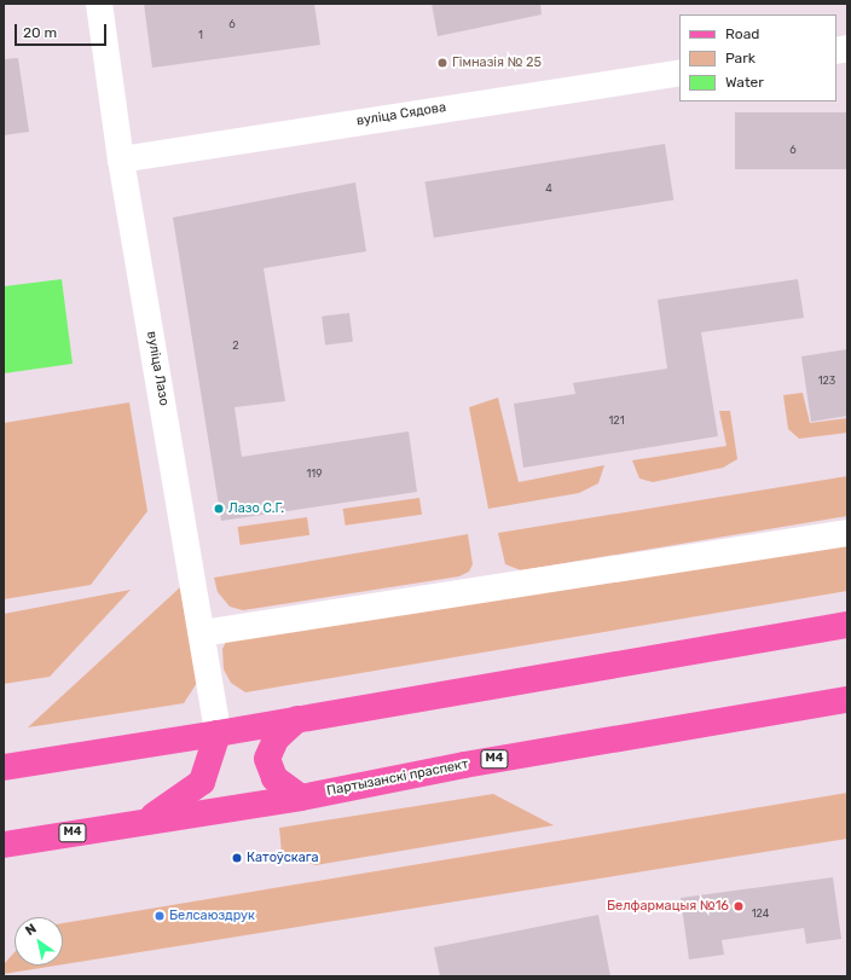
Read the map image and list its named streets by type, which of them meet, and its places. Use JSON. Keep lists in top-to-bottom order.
{
  "streets": {
    "main road": ["М4", "Партызанскі праспект"],
    "street": ["вуліца Сядова", "вуліца Лазо"]
  },
  "crossings": [
    ["вуліца Сядова", "вуліца Лазо"]
  ],
  "places": [
    "Гімназія № 25",
    "Лазо С.Г.",
    "Катоўскага",
    "Белфармацыя №16",
    "Белсаюздрук"
  ],
  "house_numbers": [
    "6",
    "1",
    "6",
    "4",
    "2",
    "123",
    "121",
    "119",
    "124"
  ],
  "legend": ["Road", "Park", "Water"],
  "scale_bar": "20 m",
  "north": "top left"
}
